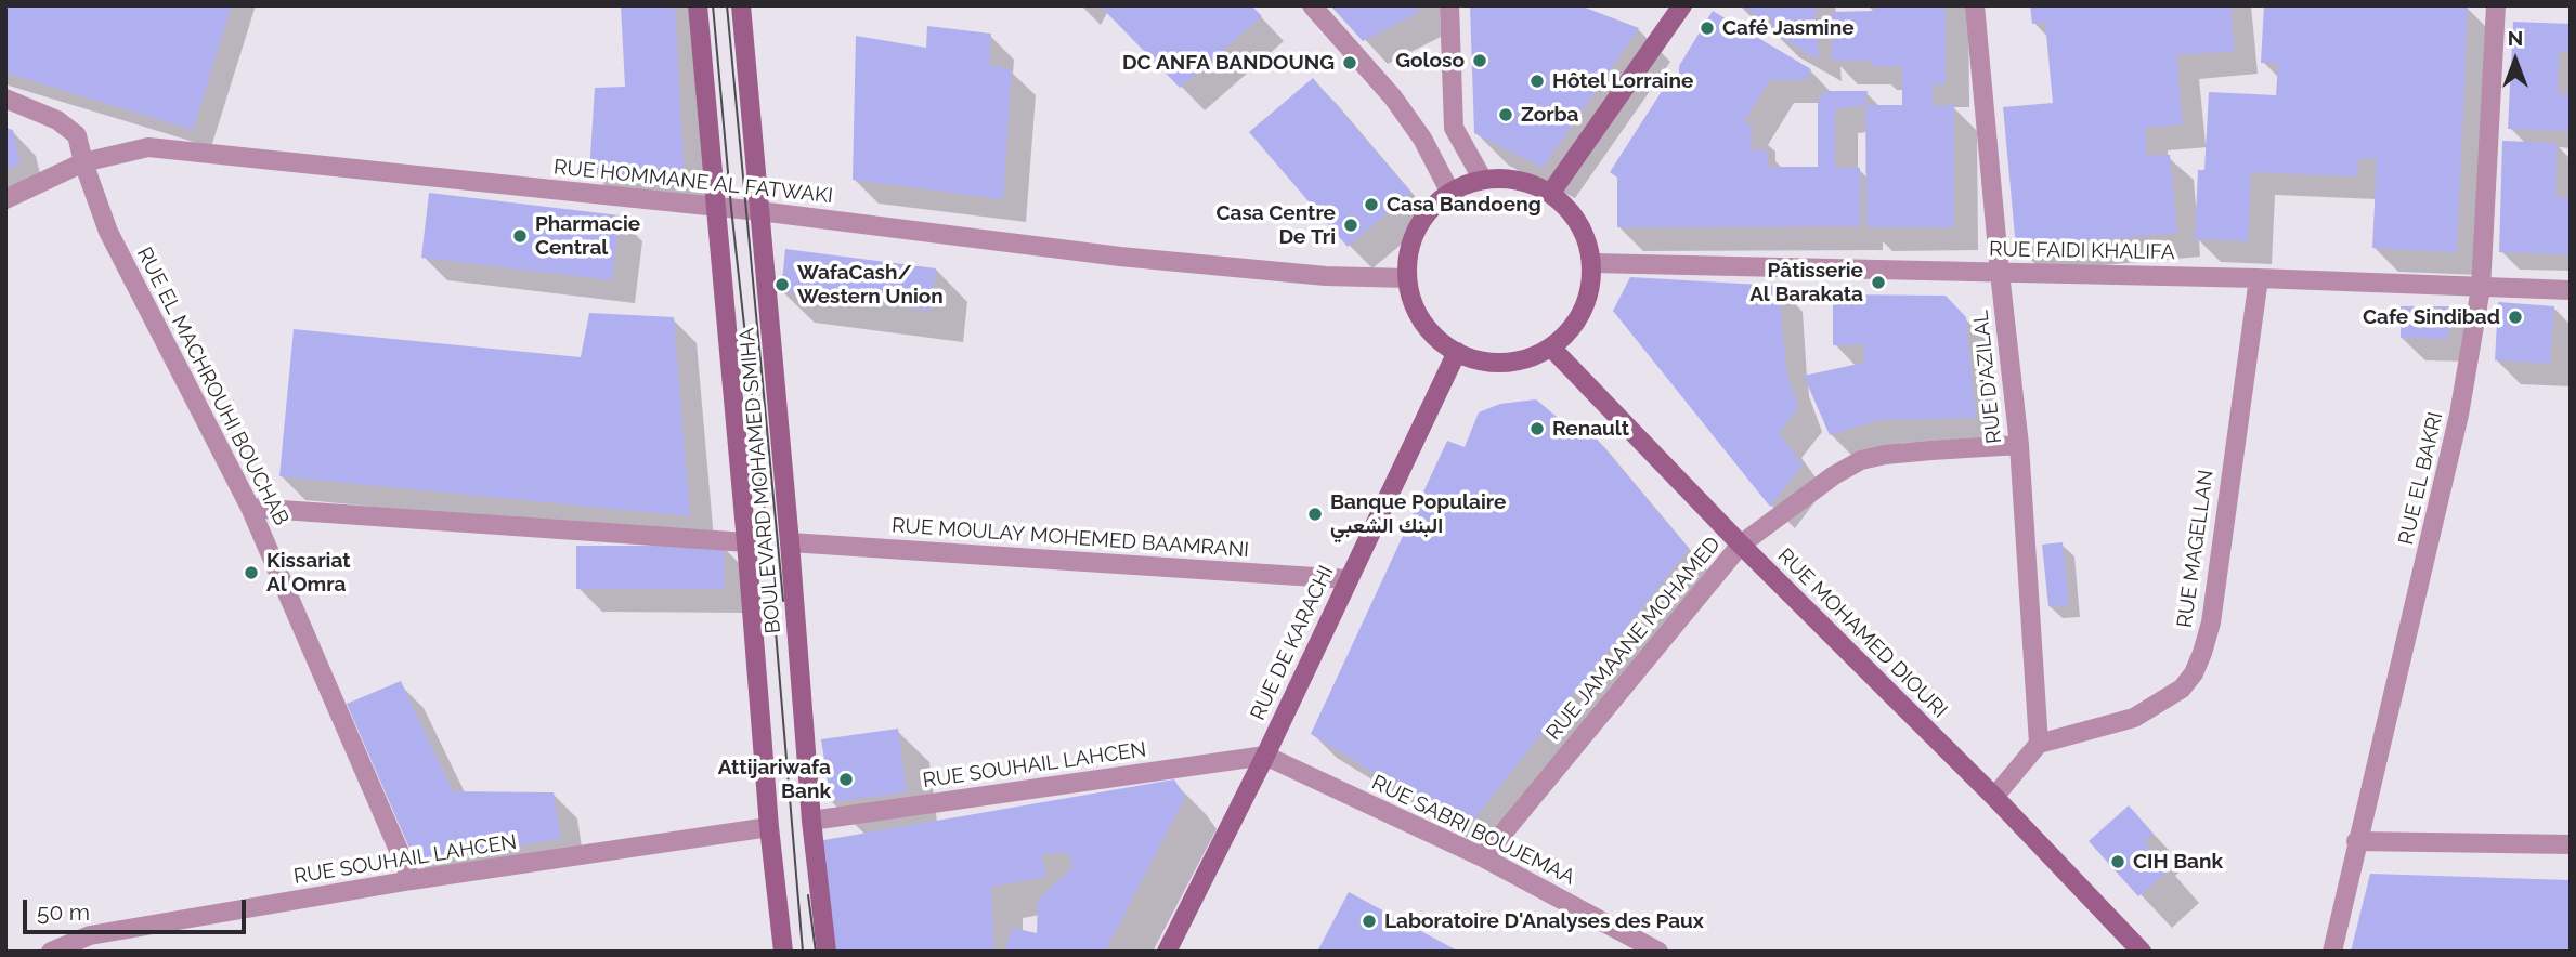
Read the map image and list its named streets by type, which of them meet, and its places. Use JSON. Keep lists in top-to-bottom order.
{
  "streets": {
    "street": [
      "RUE HOMMANE AL FATWAKI",
      "RUE FAIDI KHALIFA",
      "RUE D'AZILAL",
      "RUE EL MACHROUHI BOUCHAB",
      "RUE EL BAKRI",
      "BOULEVARD MOHAMED SMIHA",
      "RUE MOULAY MOHEMED BAAMRANI",
      "RUE MAGELLAN",
      "RUE MOHAMED DIOURI",
      "RUE JAMAANE MOHAMED",
      "RUE DE KARACHI",
      "RUE SOUHAIL LAHCEN",
      "RUE SABRI BOUJEMAA"
    ]
  },
  "crossings": [
    ["RUE HOMMANE AL FATWAKI", "RUE FAIDI KHALIFA"],
    ["RUE HOMMANE AL FATWAKI", "RUE EL MACHROUHI BOUCHAB"],
    ["RUE HOMMANE AL FATWAKI", "BOULEVARD MOHAMED SMIHA"],
    ["RUE HOMMANE AL FATWAKI", "RUE MOHAMED DIOURI"],
    ["RUE HOMMANE AL FATWAKI", "RUE DE KARACHI"],
    ["RUE FAIDI KHALIFA", "RUE D'AZILAL"],
    ["RUE FAIDI KHALIFA", "RUE EL BAKRI"],
    ["RUE FAIDI KHALIFA", "RUE MAGELLAN"],
    ["RUE FAIDI KHALIFA", "RUE MOHAMED DIOURI"],
    ["RUE FAIDI KHALIFA", "RUE DE KARACHI"],
    ["RUE D'AZILAL", "RUE MAGELLAN"],
    ["RUE D'AZILAL", "RUE JAMAANE MOHAMED"],
    ["RUE EL MACHROUHI BOUCHAB", "RUE SOUHAIL LAHCEN"],
    ["BOULEVARD MOHAMED SMIHA", "RUE MOULAY MOHEMED BAAMRANI"],
    ["BOULEVARD MOHAMED SMIHA", "RUE SOUHAIL LAHCEN"],
    ["RUE MOULAY MOHEMED BAAMRANI", "RUE DE KARACHI"],
    ["RUE MOHAMED DIOURI", "RUE JAMAANE MOHAMED"],
    ["RUE MOHAMED DIOURI", "RUE DE KARACHI"],
    ["RUE JAMAANE MOHAMED", "RUE SABRI BOUJEMAA"],
    ["RUE DE KARACHI", "RUE SOUHAIL LAHCEN"],
    ["RUE DE KARACHI", "RUE SABRI BOUJEMAA"],
    ["RUE SOUHAIL LAHCEN", "RUE SABRI BOUJEMAA"]
  ],
  "places": [
    "Café Jasmine",
    "Goloso",
    "DC ANFA BANDOUNG",
    "Hôtel Lorraine",
    "Zorba",
    "Casa Bandoeng",
    "Casa Centre De Tri",
    "Pharmacie Central",
    "Pâtisserie Al Barakata",
    "WafaCash/ Western Union",
    "Cafe Sindibad",
    "Renault",
    "Banque Populaire البنك الشعبي",
    "Kissariat Al Omra",
    "Attijariwafa Bank",
    "CIH Bank",
    "Laboratoire D'Analyses des Paux"
  ],
  "scale_bar": "50 m",
  "north": "top"
}
